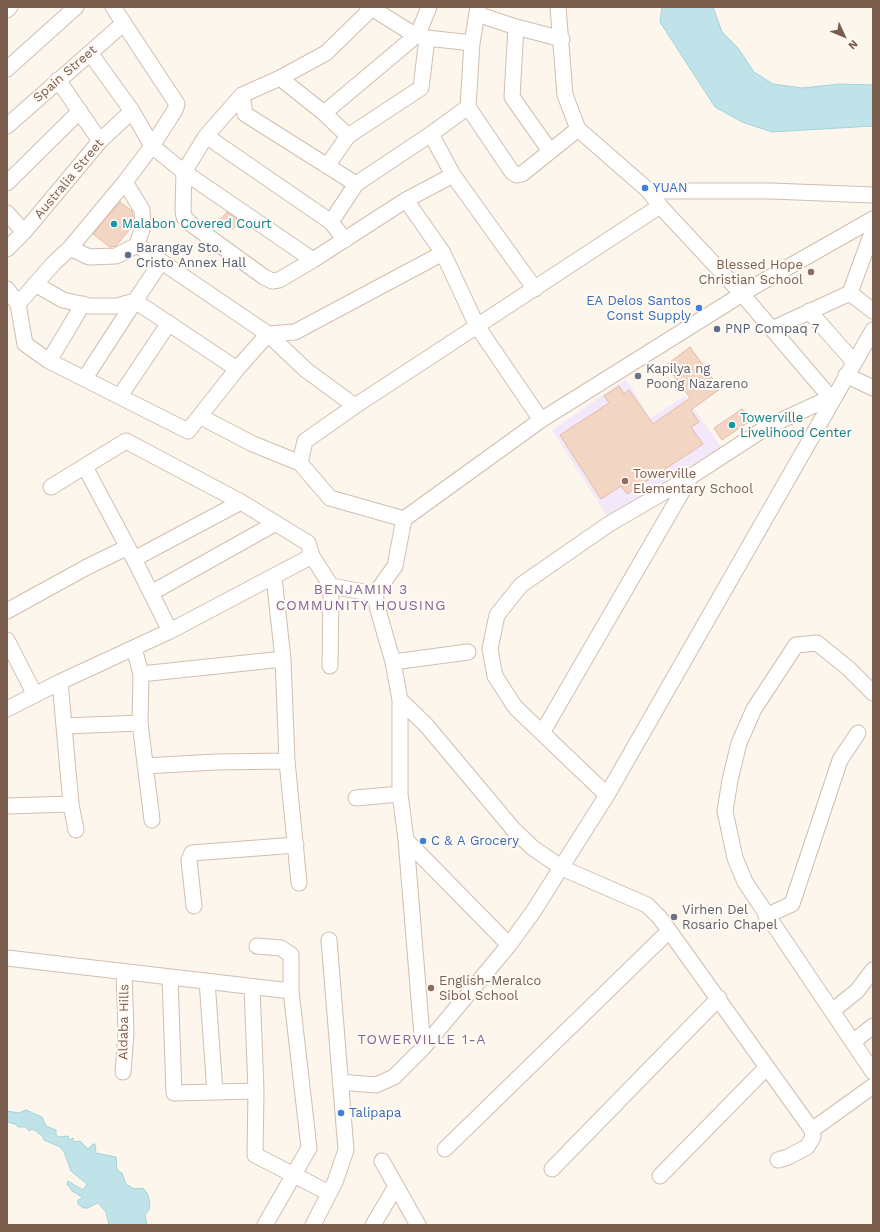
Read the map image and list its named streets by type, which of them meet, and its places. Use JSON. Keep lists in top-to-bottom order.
{
  "streets": {
    "street": ["Spain Street", "Australia Street", "Aldaba Hills"]
  },
  "districts": ["BENJAMIN 3 COMMUNITY HOUSING", "TOWERVILLE 1-A"],
  "places": [
    "YUAN",
    "Malabon Covered Court",
    "Barangay Sto. Cristo Annex Hall",
    "Blessed Hope Christian School",
    "EA Delos Santos Const Supply",
    "PNP Compaq 7",
    "Kapilya ng Poong Nazareno",
    "Towerville Livelihood Center",
    "Towerville Elementary School",
    "C & A Grocery",
    "Virhen Del Rosario Chapel",
    "English-Meralco Sibol School",
    "Talipapa"
  ],
  "north": "bottom right"
}
